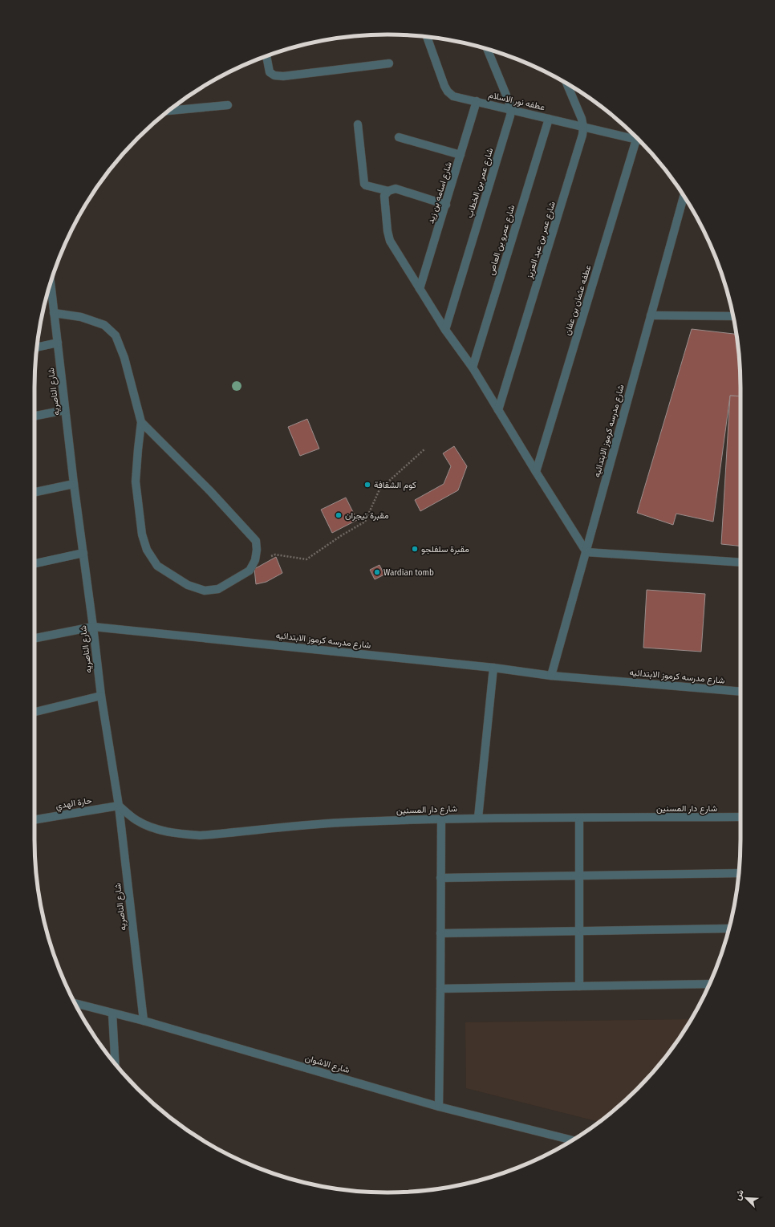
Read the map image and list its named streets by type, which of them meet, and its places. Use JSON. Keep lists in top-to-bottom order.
{
  "streets": {
    "street": [
      "عطفه نور الاسلام",
      "شارع عمر بن الخطاب",
      "شارع اسامه بن زيد",
      "شارع عمرو بن العاص",
      "شارع عمر بن عبد العزيز",
      "عطفه عثمان بن عفان",
      "شارع الناصريه",
      "شارع مدرسه كرموز الابتدائيه",
      "حارة الهدي",
      "شارع دار المسنين",
      "شارع الاشوان"
    ]
  },
  "crossings": [
    ["عطفه نور الاسلام", "شارع عمر بن الخطاب"],
    ["عطفه نور الاسلام", "شارع اسامه بن زيد"],
    ["عطفه نور الاسلام", "شارع عمرو بن العاص"],
    ["عطفه نور الاسلام", "شارع عمر بن عبد العزيز"],
    ["شارع الناصريه", "شارع مدرسه كرموز الابتدائيه"],
    ["شارع الناصريه", "حارة الهدي"],
    ["شارع الناصريه", "شارع دار المسنين"],
    ["شارع الناصريه", "شارع الاشوان"],
    ["حارة الهدي", "شارع دار المسنين"]
  ],
  "places": [
    "كوم الشقافة",
    "مقبرة تيجران",
    "مقبرة سلفلجو",
    "Wardian tomb"
  ],
  "north": "top left"
}
